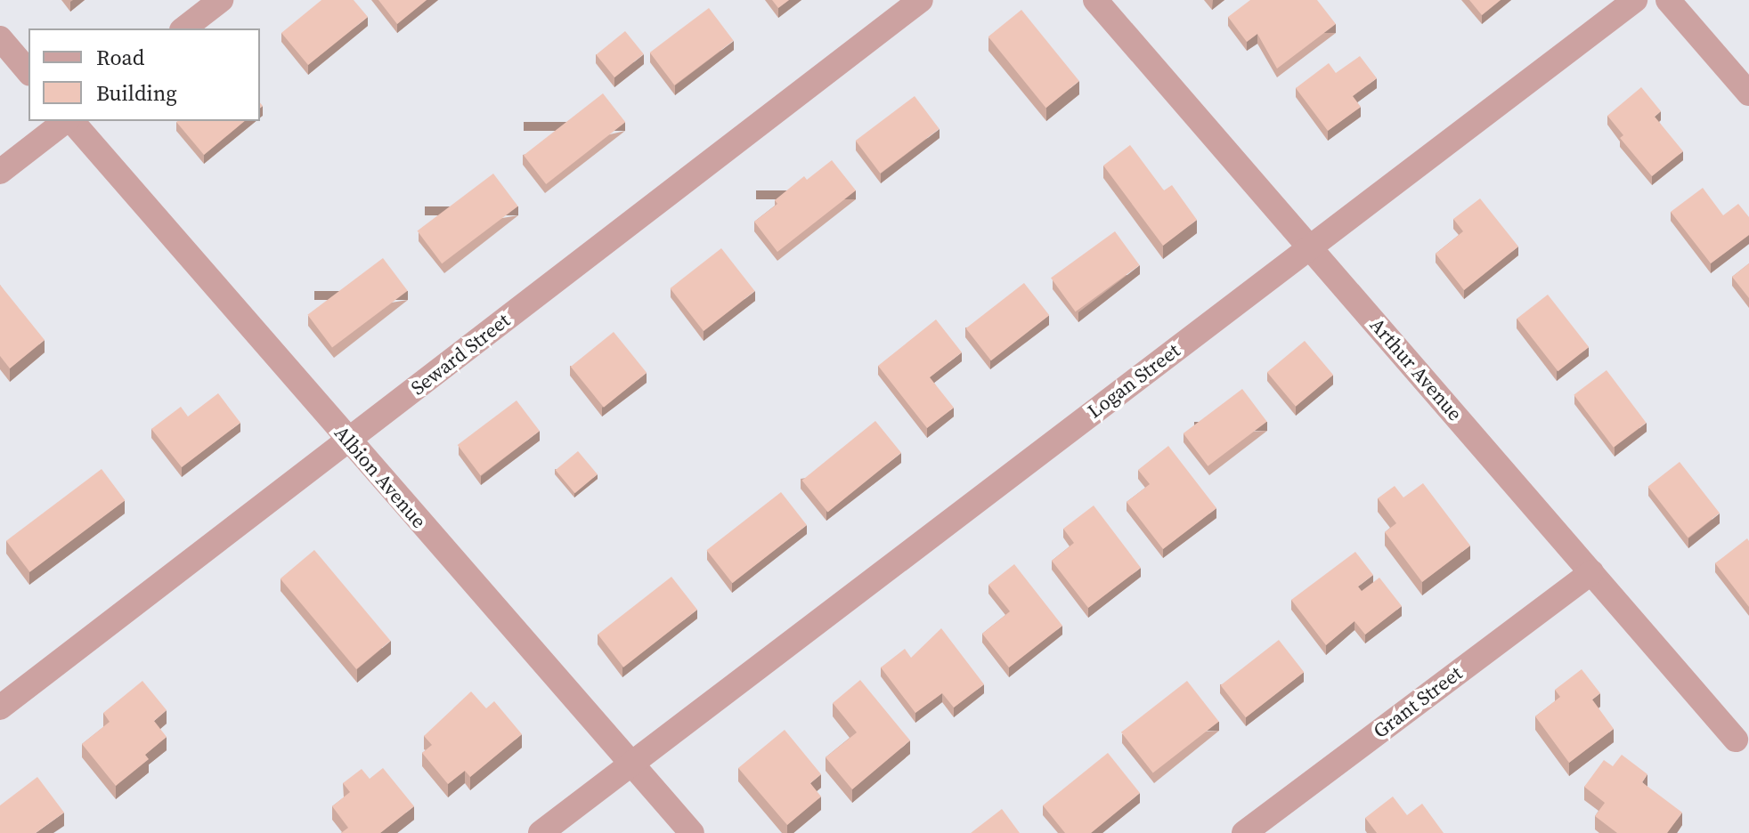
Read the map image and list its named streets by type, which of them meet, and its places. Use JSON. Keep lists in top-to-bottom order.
{
  "streets": {
    "street": [
      "Seward Street",
      "Arthur Avenue",
      "Logan Street",
      "Albion Avenue",
      "Grant Street"
    ]
  },
  "crossings": [
    ["Seward Street", "Albion Avenue"],
    ["Arthur Avenue", "Logan Street"],
    ["Arthur Avenue", "Grant Street"],
    ["Logan Street", "Albion Avenue"]
  ],
  "legend": ["Road", "Building"]
}
